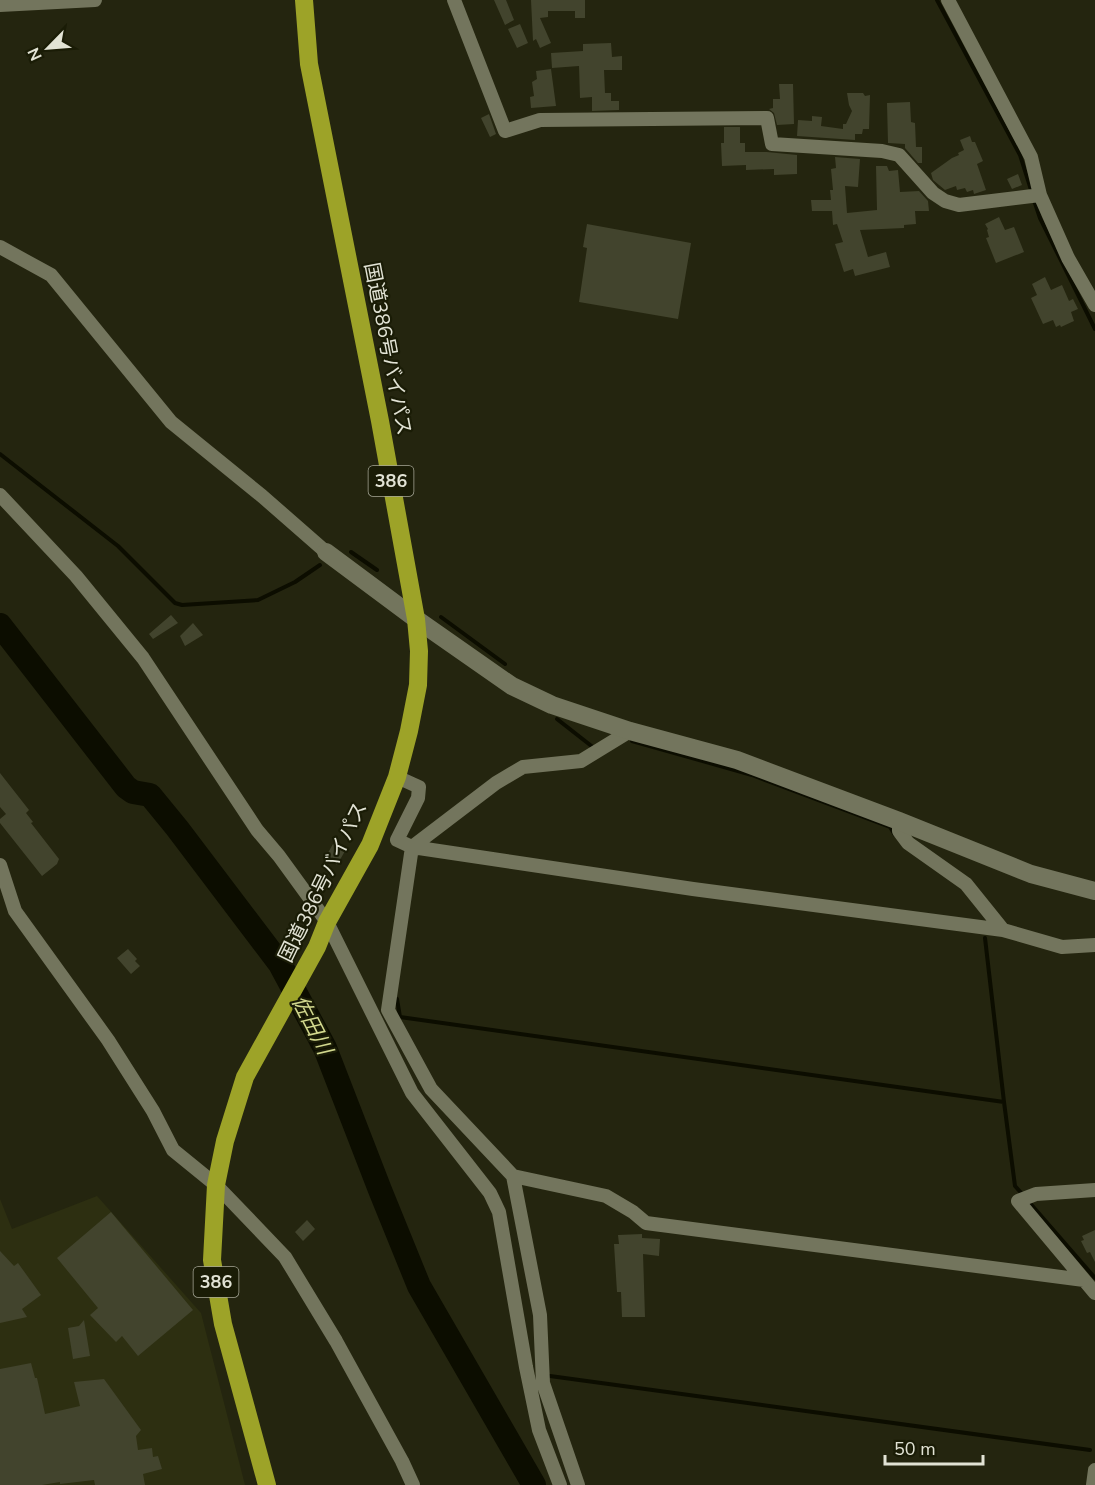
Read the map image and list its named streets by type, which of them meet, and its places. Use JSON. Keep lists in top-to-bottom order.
{
  "streets": {
    "highway": ["国道386号バイパス", "386"]
  },
  "water": ["佐田川"],
  "scale_bar": "50 m",
  "north": "bottom left"
}
